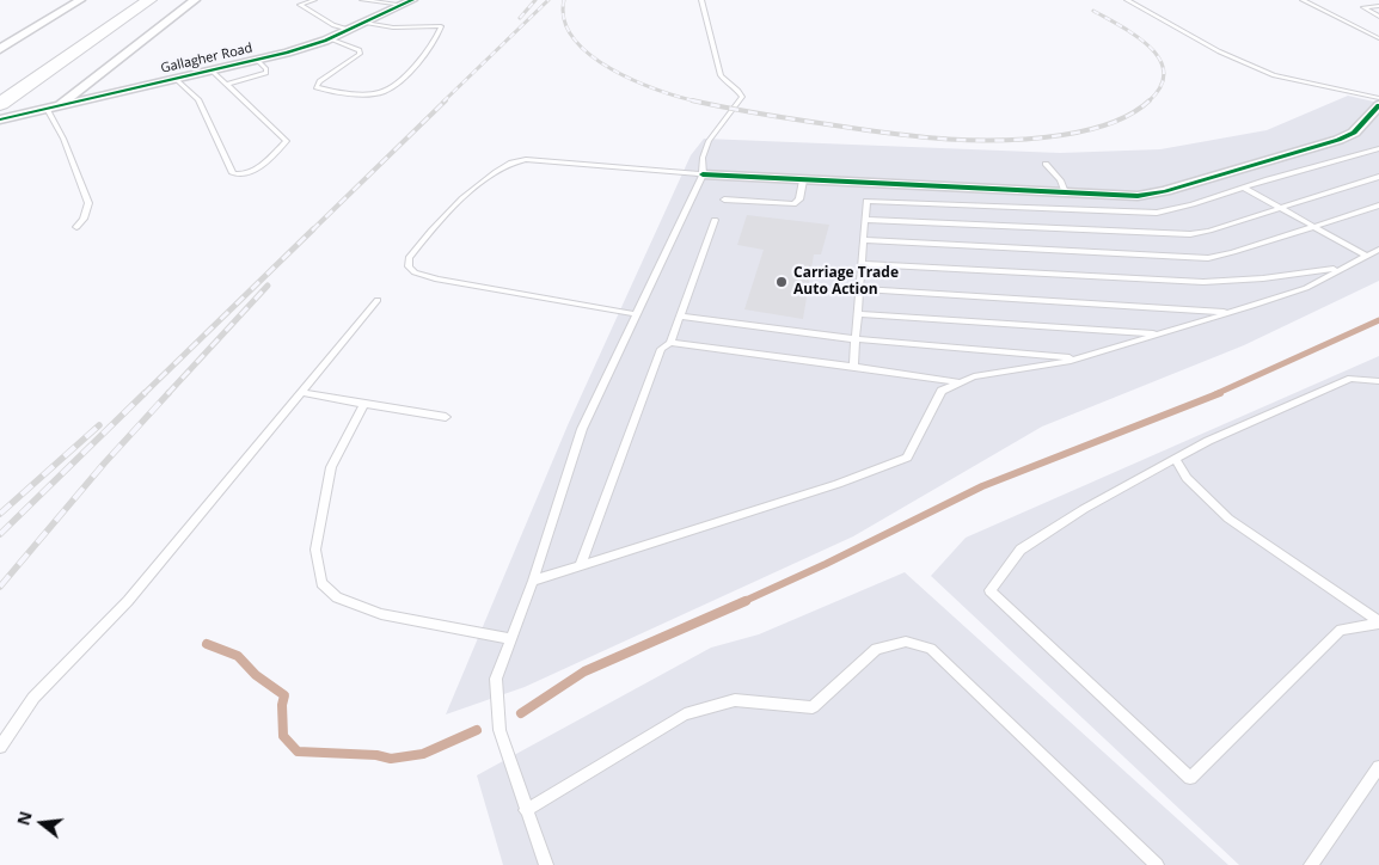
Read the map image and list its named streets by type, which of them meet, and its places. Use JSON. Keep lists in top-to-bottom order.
{
  "streets": {
    "street": ["Gallagher Road"]
  },
  "places": ["Carriage Trade Auto Action"],
  "north": "left"
}
